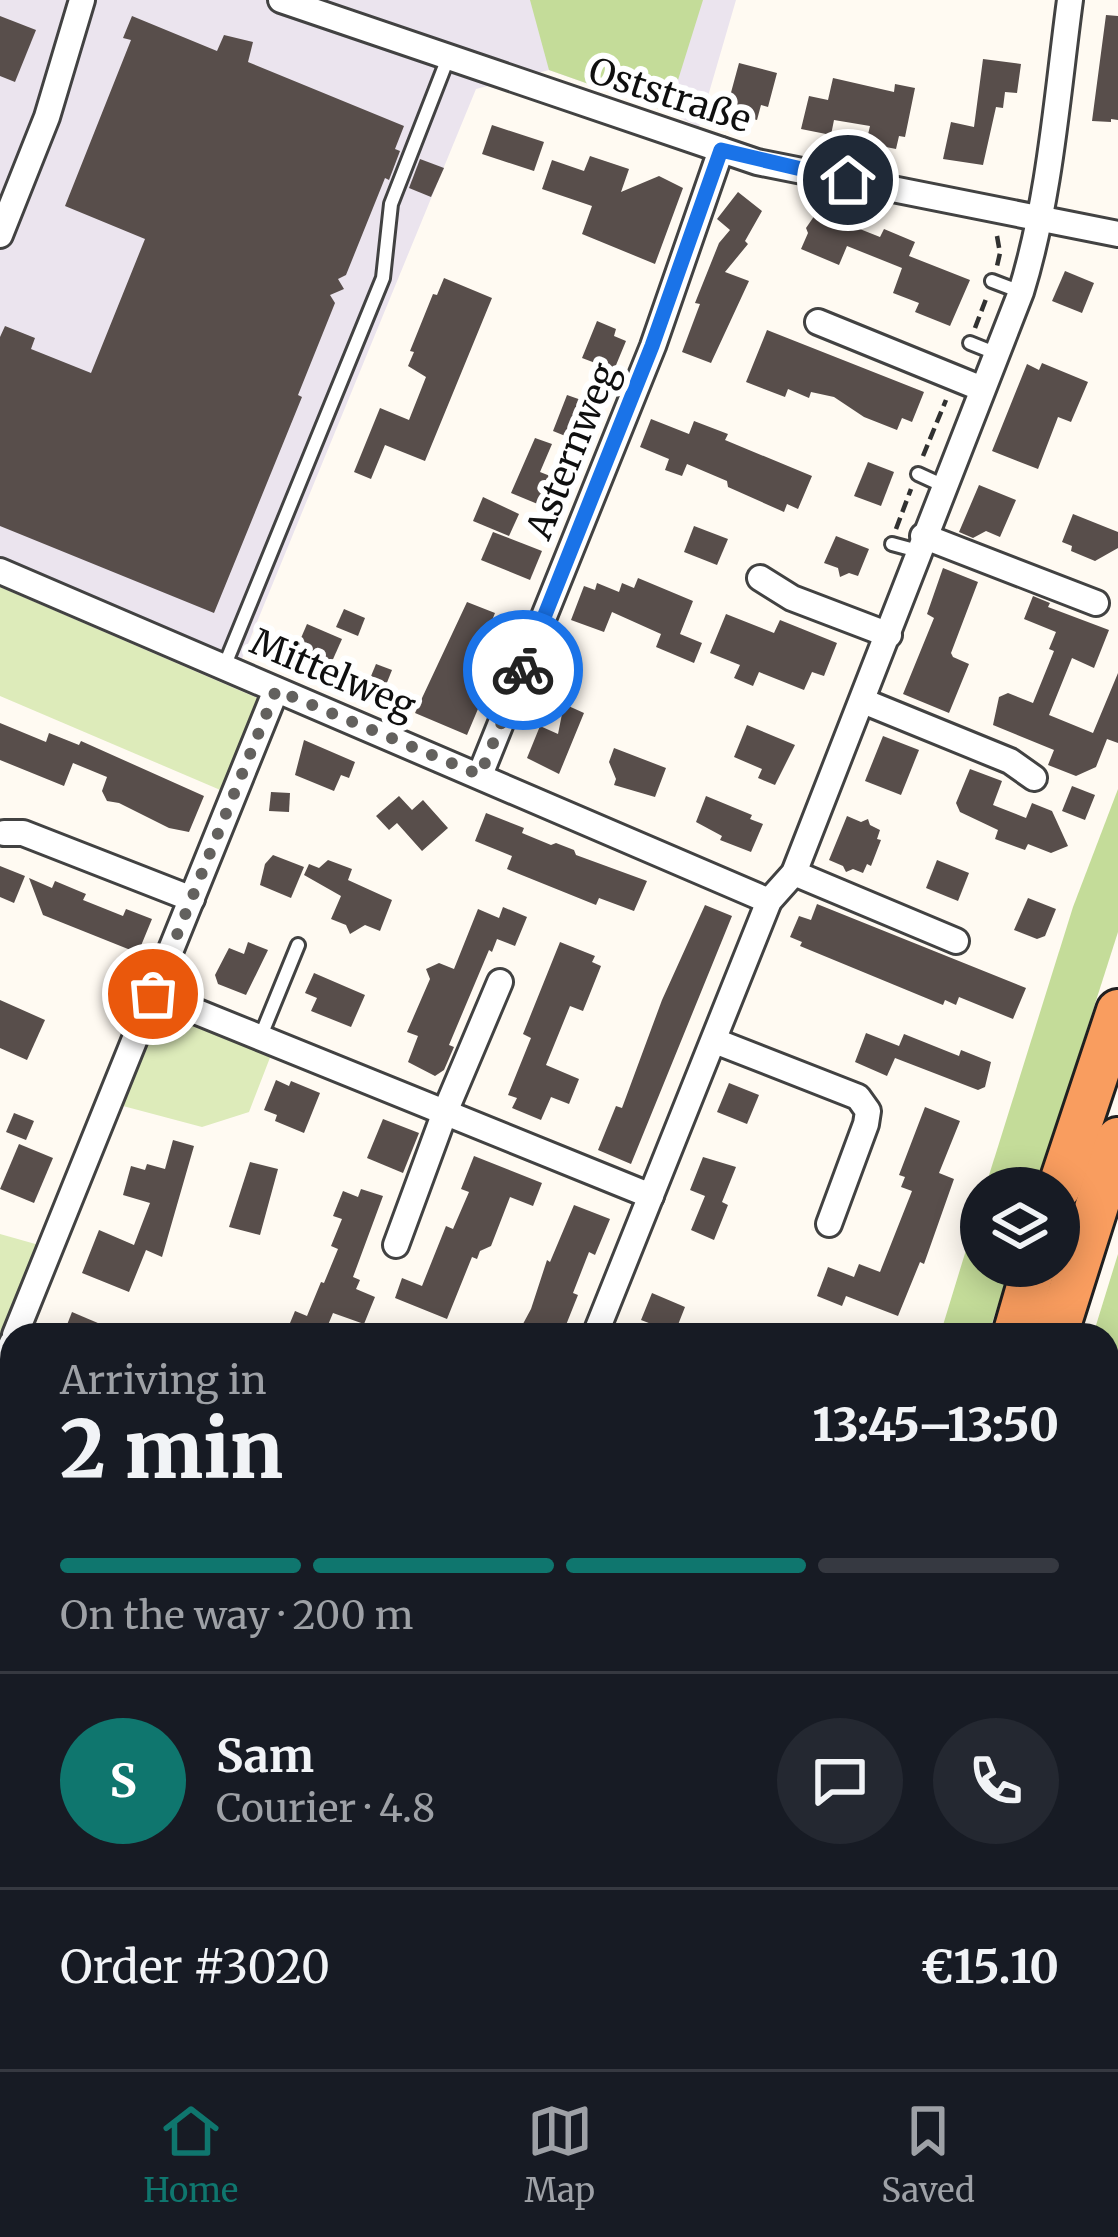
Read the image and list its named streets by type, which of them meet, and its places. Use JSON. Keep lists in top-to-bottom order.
{
  "streets": {
    "street": ["Oststraße", "Asternweg", "Mittelweg"]
  },
  "crossings": [
    ["Oststraße", "Asternweg"],
    ["Asternweg", "Mittelweg"]
  ],
  "page": {
    "heading": ["2 min", "Arriving in", "13:45–13:50"],
    "panel": [
      "Sam",
      "Courier · 4.8",
      "Order #3020",
      "€15.10"
    ],
    "bar": "On the way · 200 m",
    "round": "S",
    "tabs": ["Home", "Map", "Saved"]
  }
}
